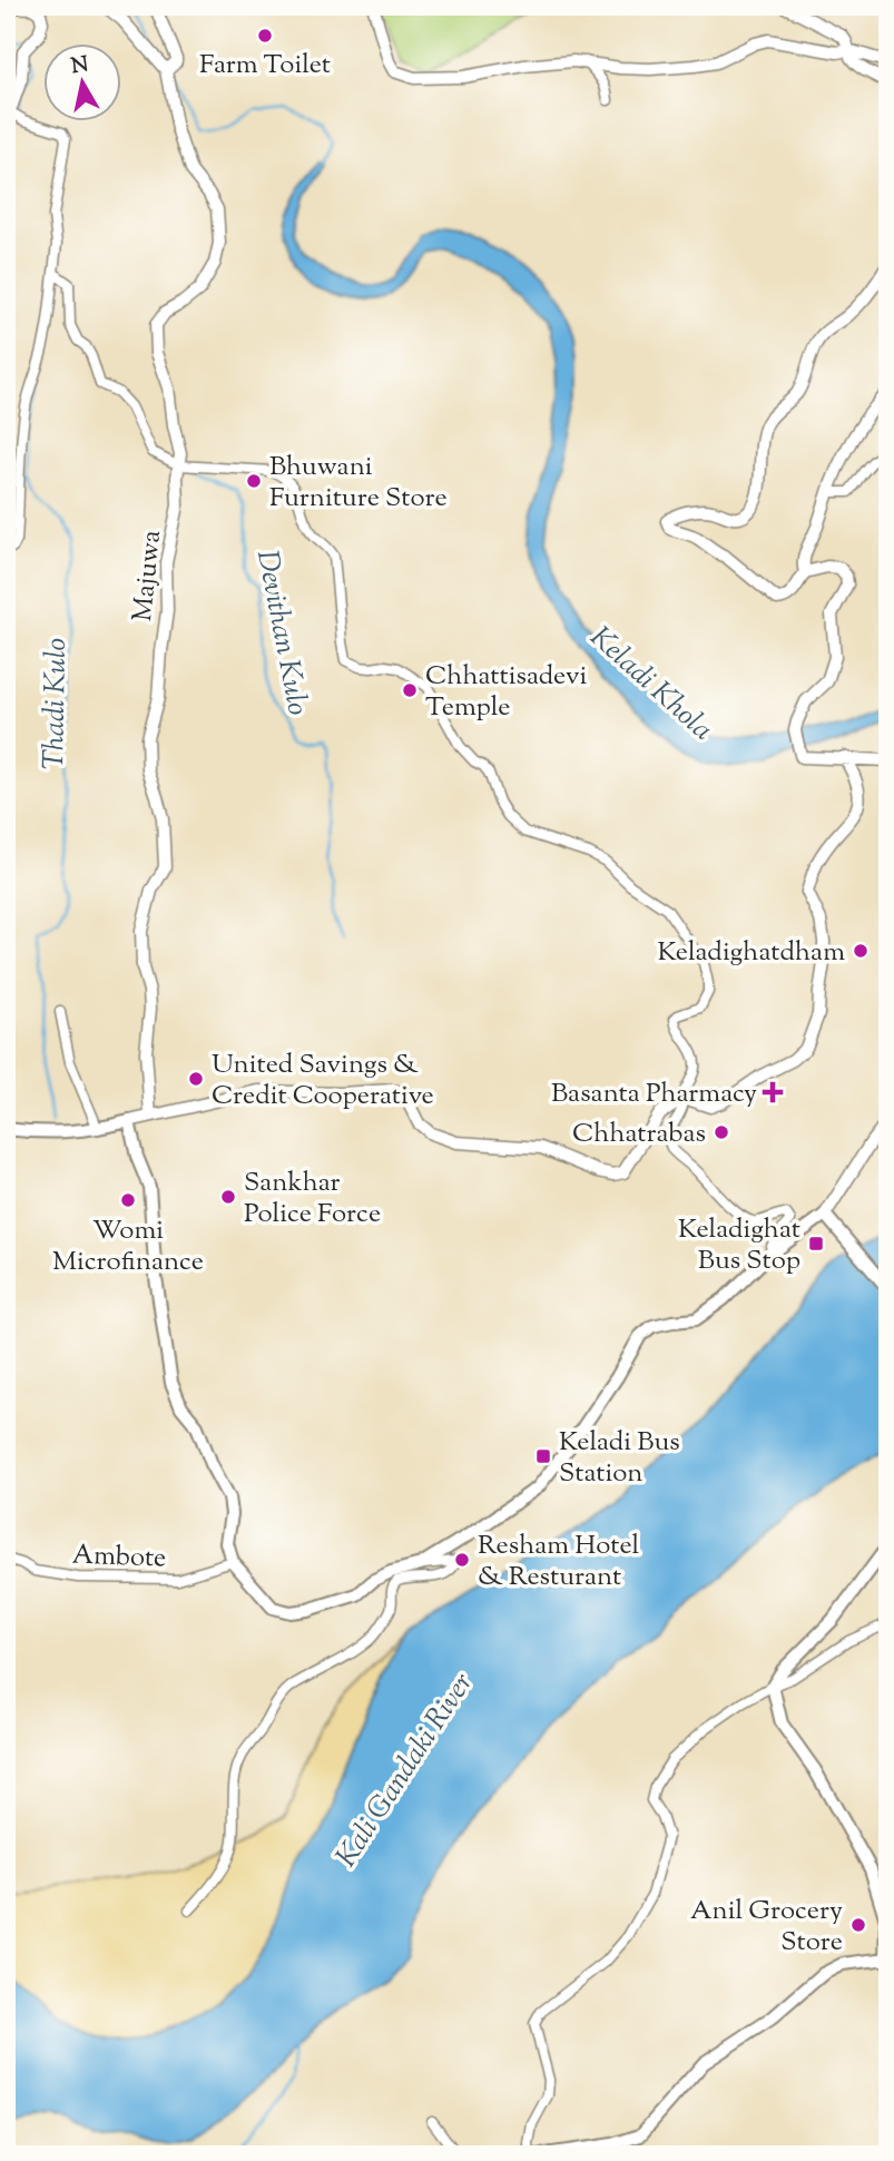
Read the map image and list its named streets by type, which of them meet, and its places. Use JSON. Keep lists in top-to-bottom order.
{
  "streets": {
    "street": ["Majuwa", "Ambote"]
  },
  "water": [
    "Devithan Kulo",
    "Keladi Khola",
    "Thadi Kulo",
    "Kali Gandaki River"
  ],
  "places": {
    "other": [
      "Farm Toilet",
      "Bhuwani Furniture Store",
      "Chhattisadevi Temple",
      "Keladighatdham",
      "United Savings & Credit Cooperative",
      "Chhatrabas",
      "Sankhar Police Force",
      "Womi Microfinance",
      "Resham Hotel & Resturant",
      "Anil Grocery Store"
    ],
    "health": ["Basanta Pharmacy"],
    "transit": ["Keladighat Bus Stop", "Keladi Bus Station"]
  },
  "north": "top"
}
